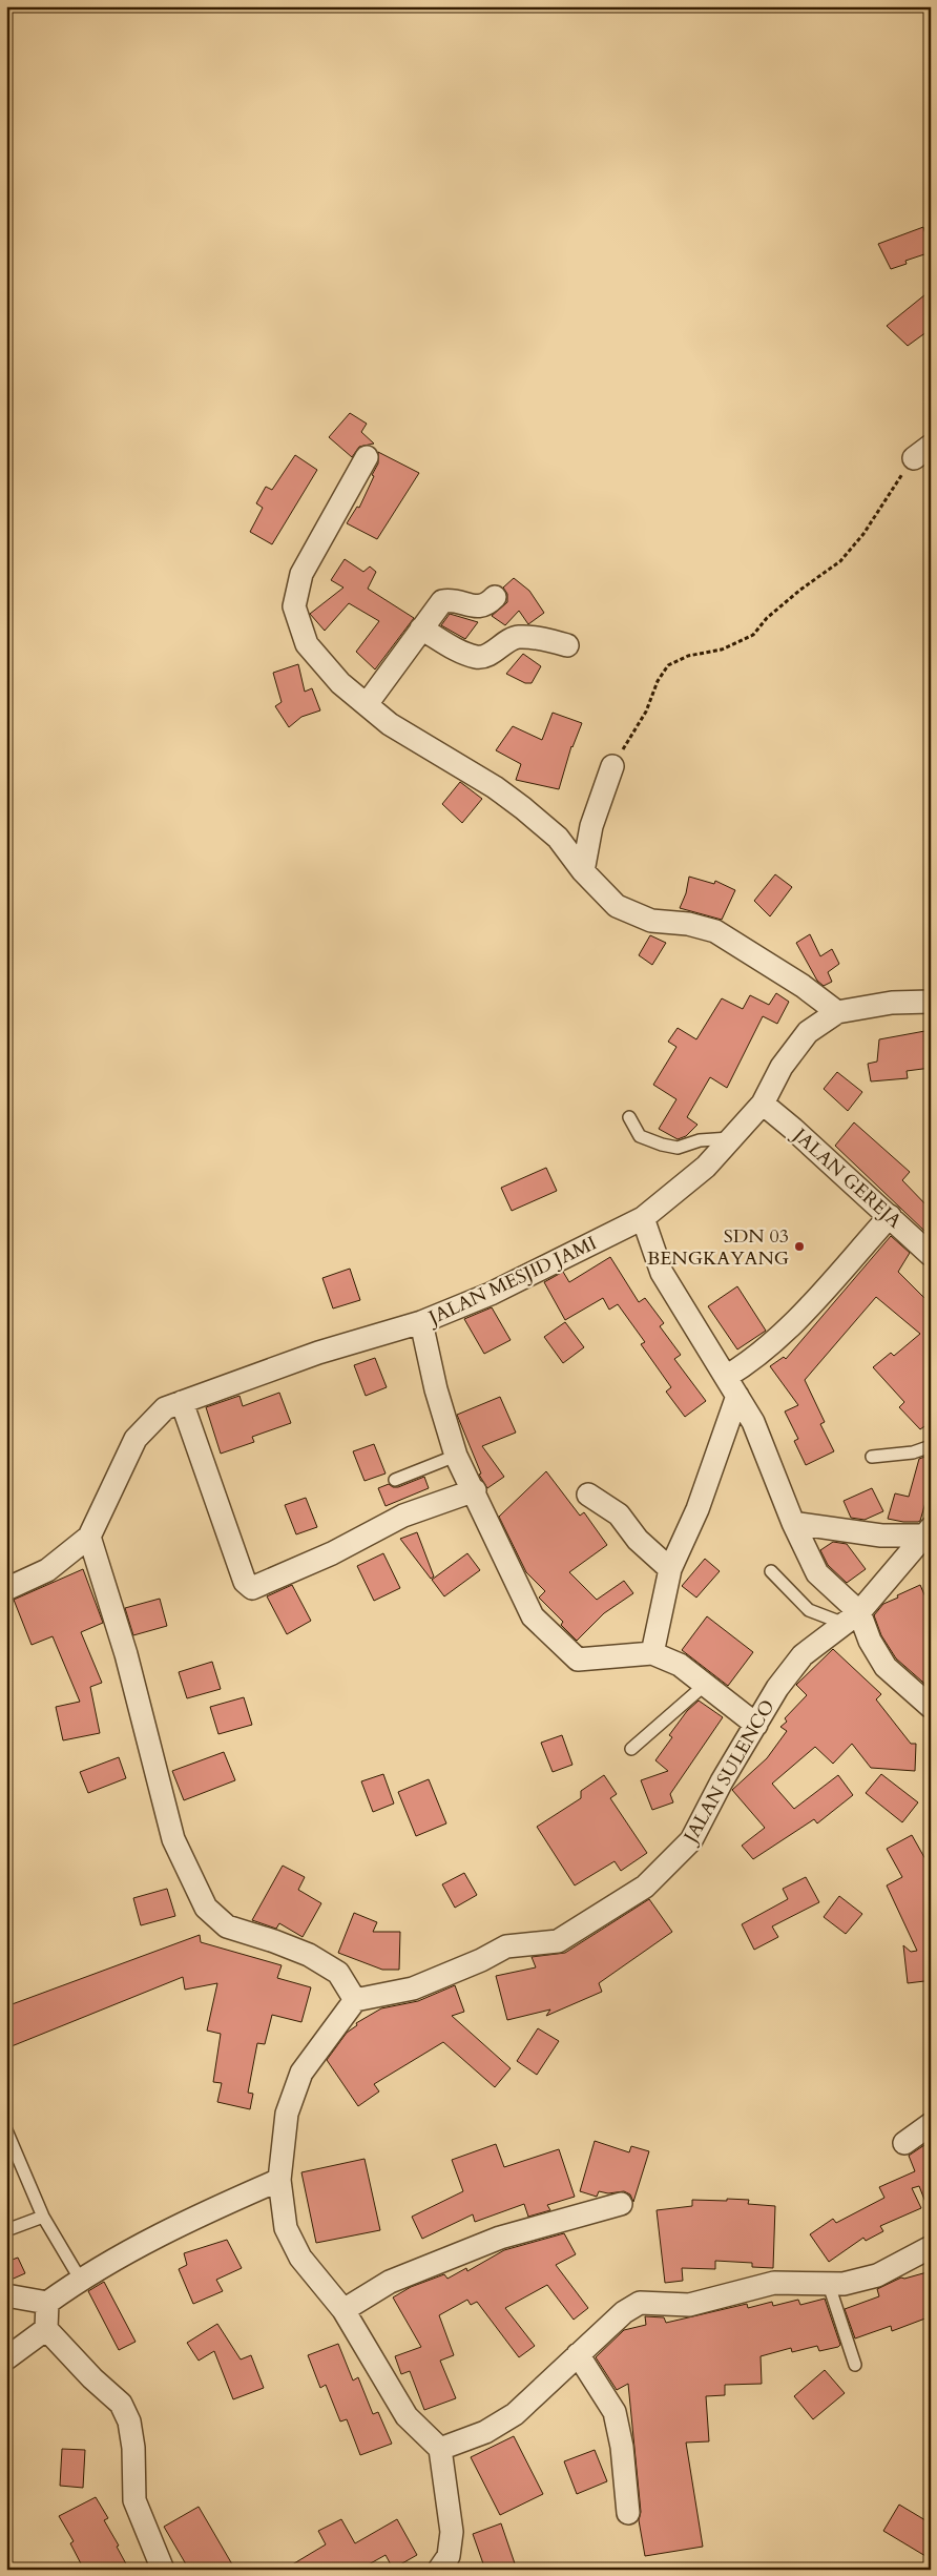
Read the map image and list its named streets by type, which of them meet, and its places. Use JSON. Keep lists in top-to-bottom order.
{
  "streets": {
    "street": ["JALAN GEREJA", "JALAN MESJID JAMI", "JALAN SULENCO"]
  },
  "crossings": [
    ["JALAN GEREJA", "JALAN MESJID JAMI"]
  ],
  "places": ["SDN 03 BENGKAYANG"]
}
